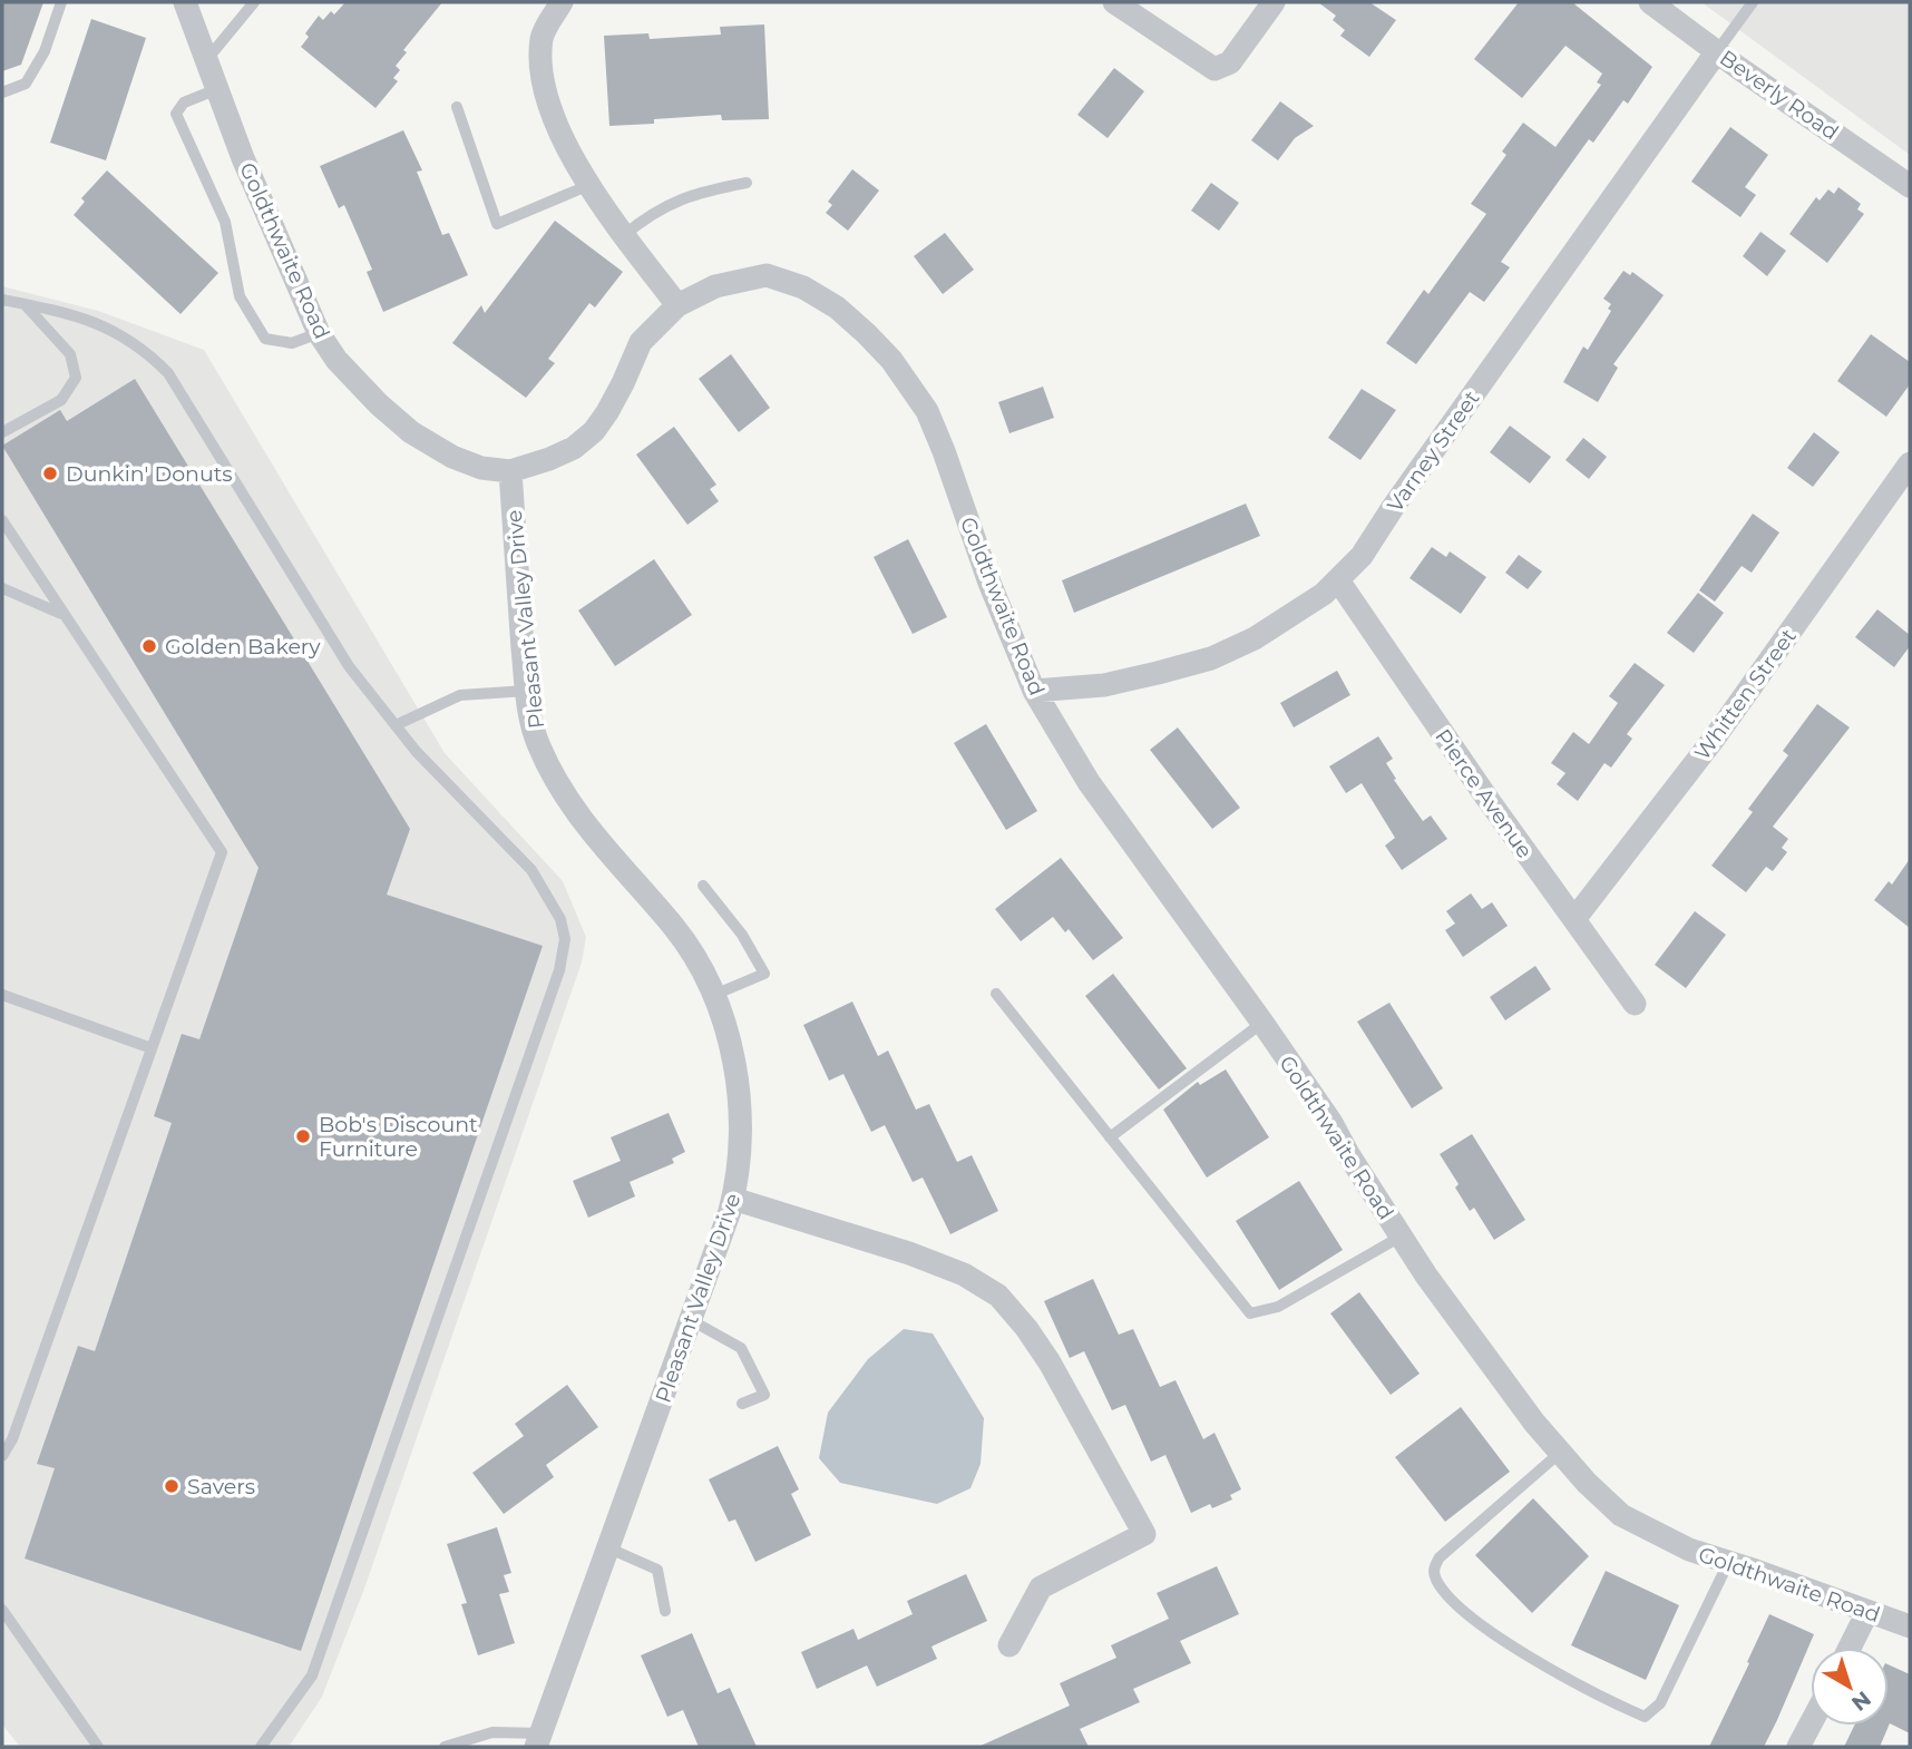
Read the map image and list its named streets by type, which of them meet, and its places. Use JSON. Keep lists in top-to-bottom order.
{
  "streets": {
    "street": [
      "Beverly Road",
      "Goldthwaite Road",
      "Varney Street",
      "Pleasant Valley Drive",
      "Whitten Street",
      "Pierce Avenue"
    ]
  },
  "crossings": [
    ["Beverly Road", "Varney Street"],
    ["Goldthwaite Road", "Varney Street"],
    ["Goldthwaite Road", "Pleasant Valley Drive"],
    ["Varney Street", "Pierce Avenue"],
    ["Whitten Street", "Pierce Avenue"]
  ],
  "places": [
    "Dunkin' Donuts",
    "Golden Bakery",
    "Bob's Discount Furniture",
    "Savers"
  ],
  "north": "bottom right"
}
